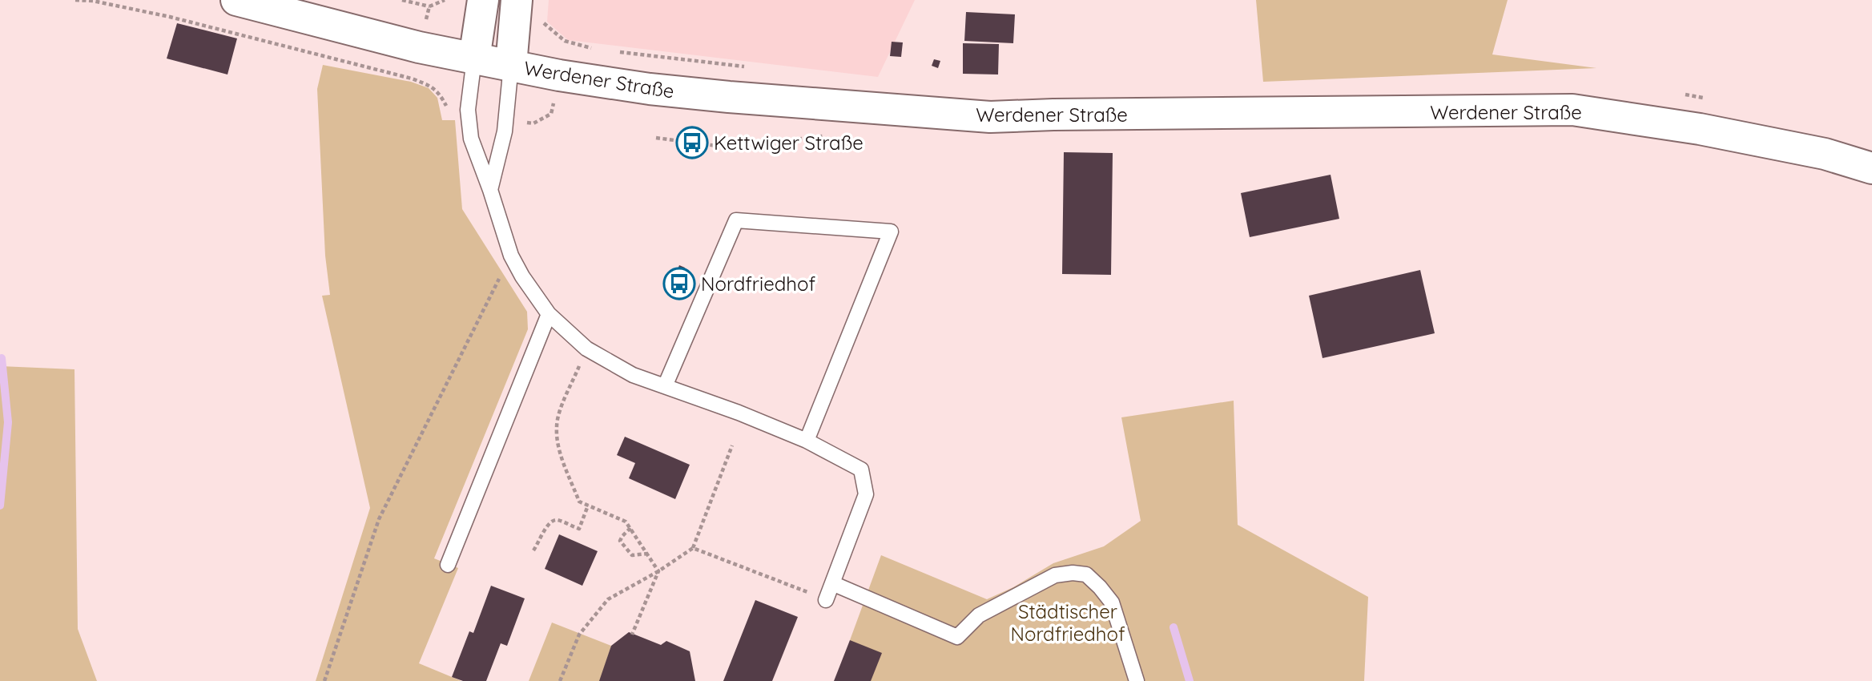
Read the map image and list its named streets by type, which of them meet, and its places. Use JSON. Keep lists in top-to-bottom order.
{
  "streets": {
    "main road": ["Werdener Straße"]
  },
  "parks": ["Städtischer Nordfriedhof"],
  "places": {
    "bus stop": ["Kettwiger Straße", "Nordfriedhof"]
  }
}
